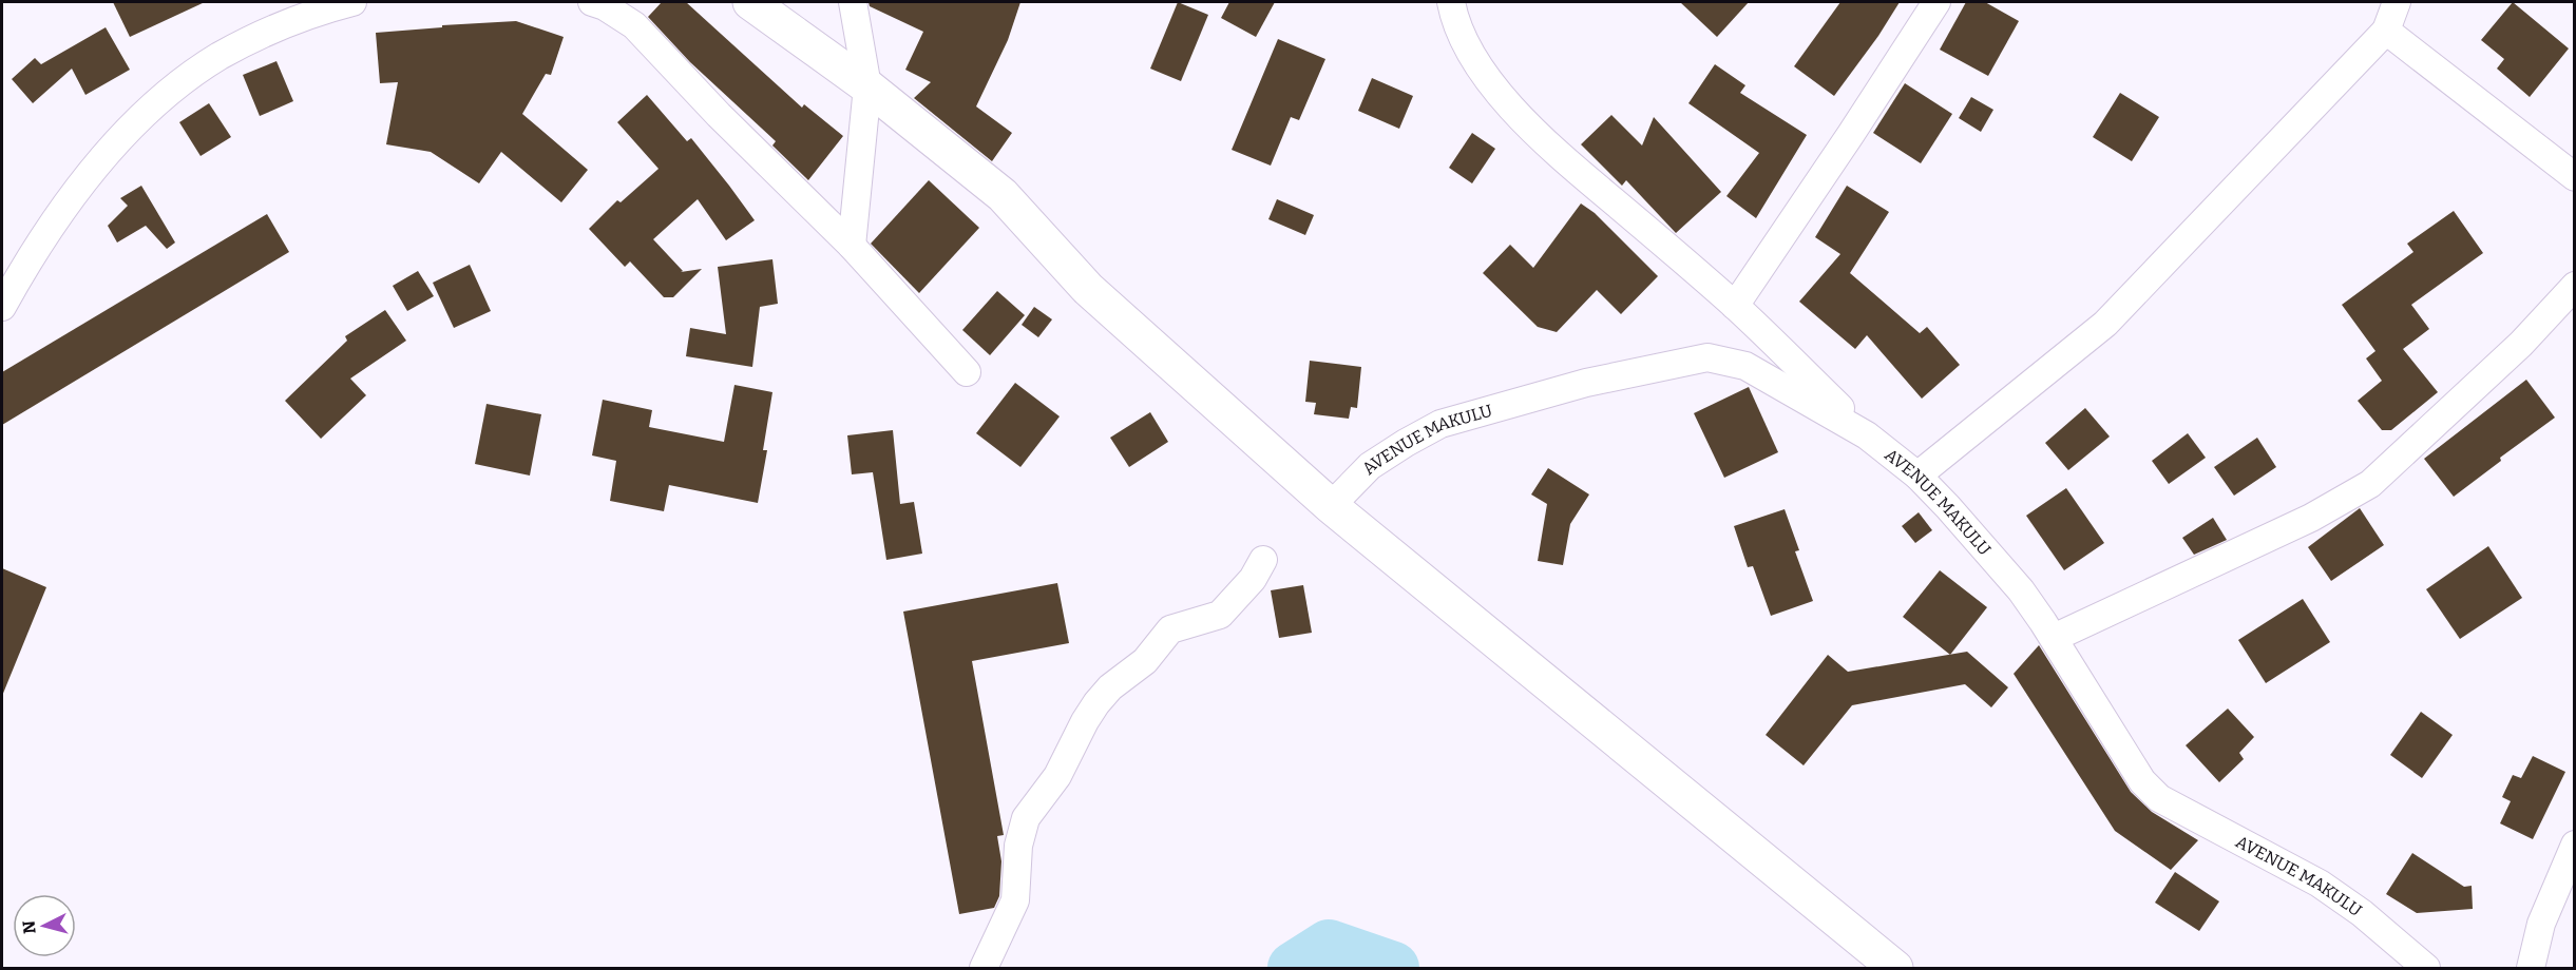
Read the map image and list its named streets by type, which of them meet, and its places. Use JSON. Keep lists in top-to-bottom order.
{
  "streets": {
    "street": ["AVENUE MAKULU"]
  },
  "north": "left"
}
